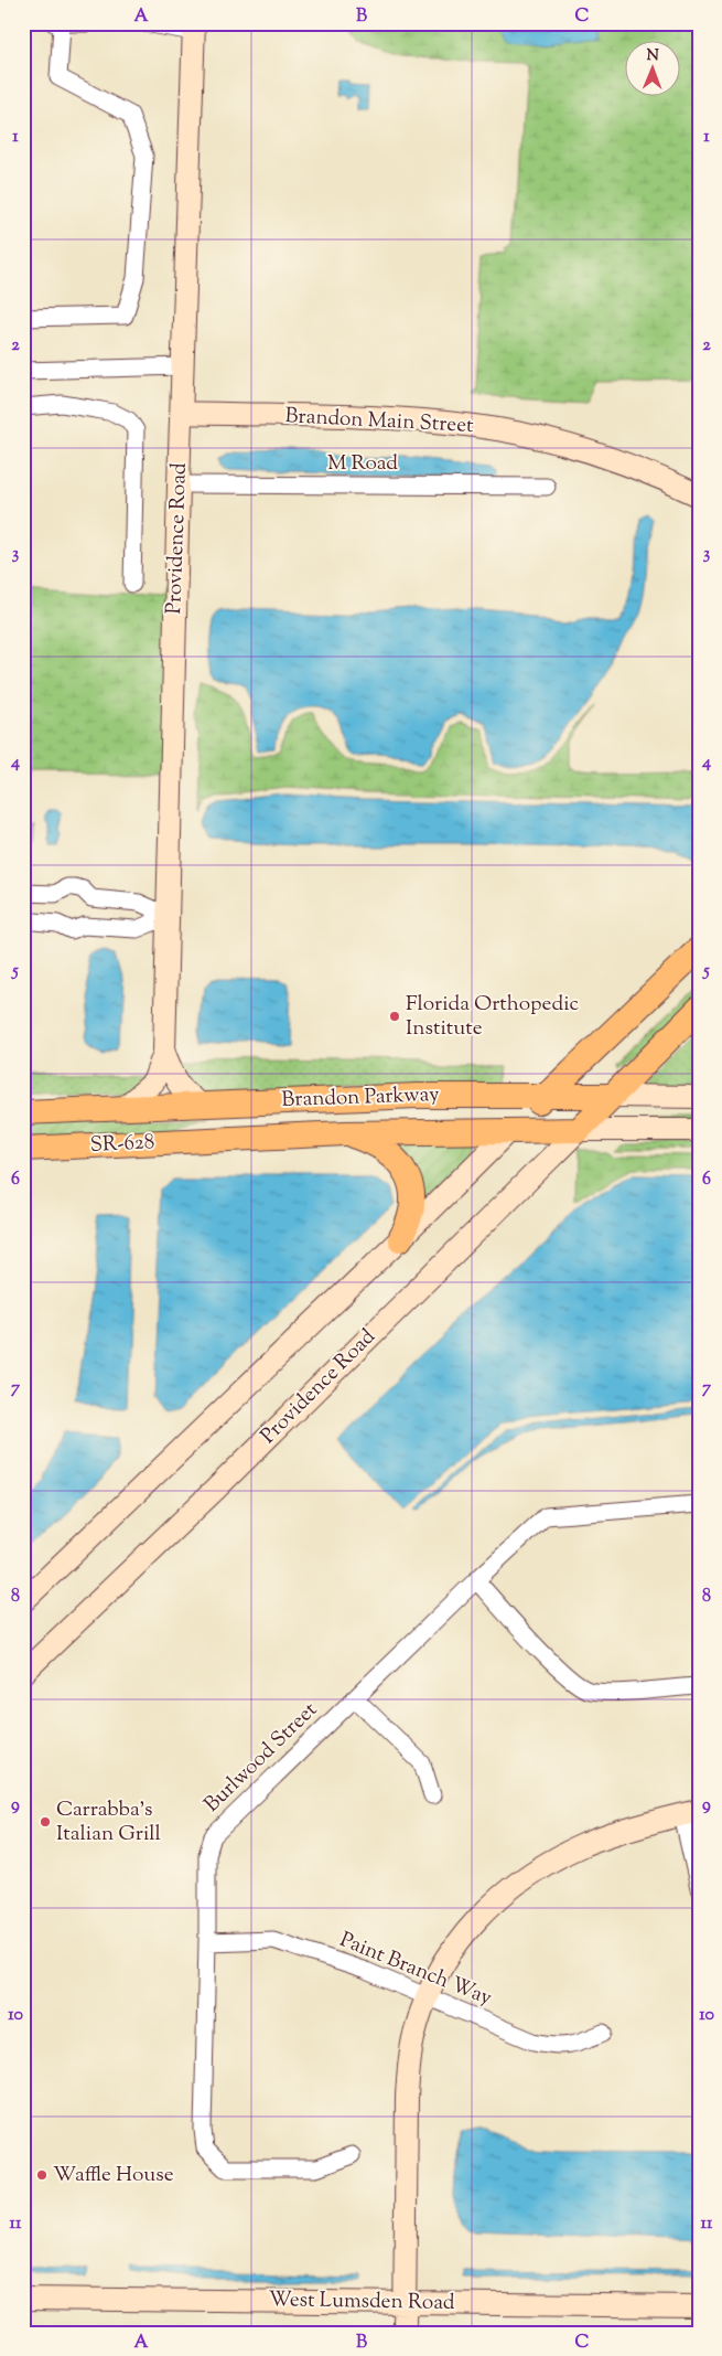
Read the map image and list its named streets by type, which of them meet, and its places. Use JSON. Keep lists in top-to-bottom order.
{
  "streets": {
    "main road": ["Providence Road", "Brandon Parkway", "SR-628"],
    "street": [
      "Brandon Main Street",
      "M Road",
      "Burlwood Street",
      "Paint Branch Way",
      "West Lumsden Road"
    ]
  },
  "crossings": [
    ["Brandon Main Street", "Providence Road"],
    ["M Road", "Providence Road"],
    ["Providence Road", "Brandon Parkway"],
    ["Brandon Parkway", "SR-628"],
    ["Burlwood Street", "Paint Branch Way"]
  ],
  "places": ["Florida Orthopedic Institute", "Carrabba's Italian Grill", "Waffle House"],
  "north": "top",
  "grid": {
    "columns": ["A", "B", "C"],
    "rows": [
      "1",
      "2",
      "3",
      "4",
      "5",
      "6",
      "7",
      "8",
      "9",
      "10",
      "11"
    ]
  }
}
